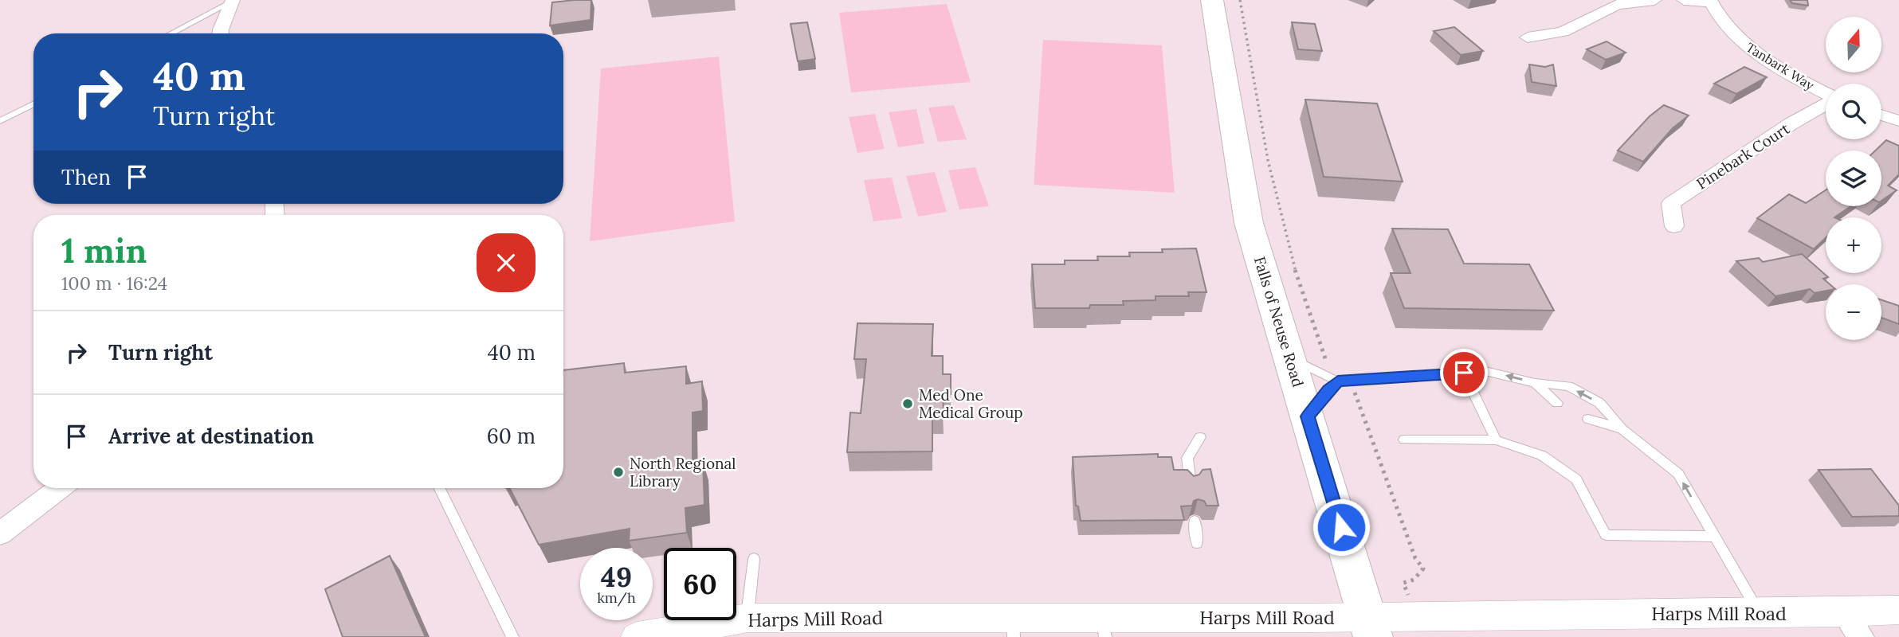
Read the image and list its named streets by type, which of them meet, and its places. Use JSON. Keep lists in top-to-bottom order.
{
  "streets": {
    "main road": ["Falls of Neuse Road"],
    "street": ["Tanbark Way", "Pinebark Court", "Harps Mill Road"]
  },
  "crossings": [
    ["Falls of Neuse Road", "Harps Mill Road"]
  ],
  "places": ["Med One Medical Group", "North Regional Library"],
  "north": "top",
  "page": {
    "map_buttons": ["+", "−"],
    "turn": ["40 m", "Turn right"],
    "then": "Then",
    "heading": ["1 min", "100 m · 16:24"],
    "list": [
      {
        "name": "Turn right",
        "value": "40 m"
      },
      {
        "name": "Arrive at destination",
        "value": "60 m"
      }
    ],
    "speed": "49 km/h",
    "limit": "60"
  }
}
